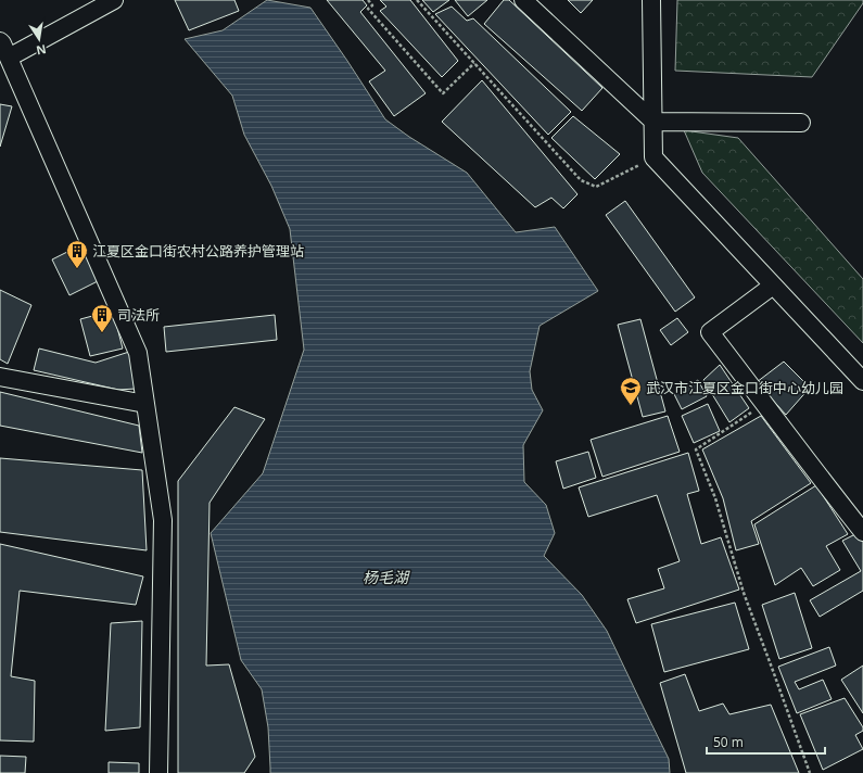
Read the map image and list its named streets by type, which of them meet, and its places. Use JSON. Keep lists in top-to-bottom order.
{
  "water": ["杨毛湖"],
  "places": {
    "building": ["江夏区金口街农村公路养护管理站", "司法所"],
    "school or university": ["武汉市江夏区金口街中心幼儿园"]
  },
  "scale_bar": "50 m",
  "north": "bottom"
}
